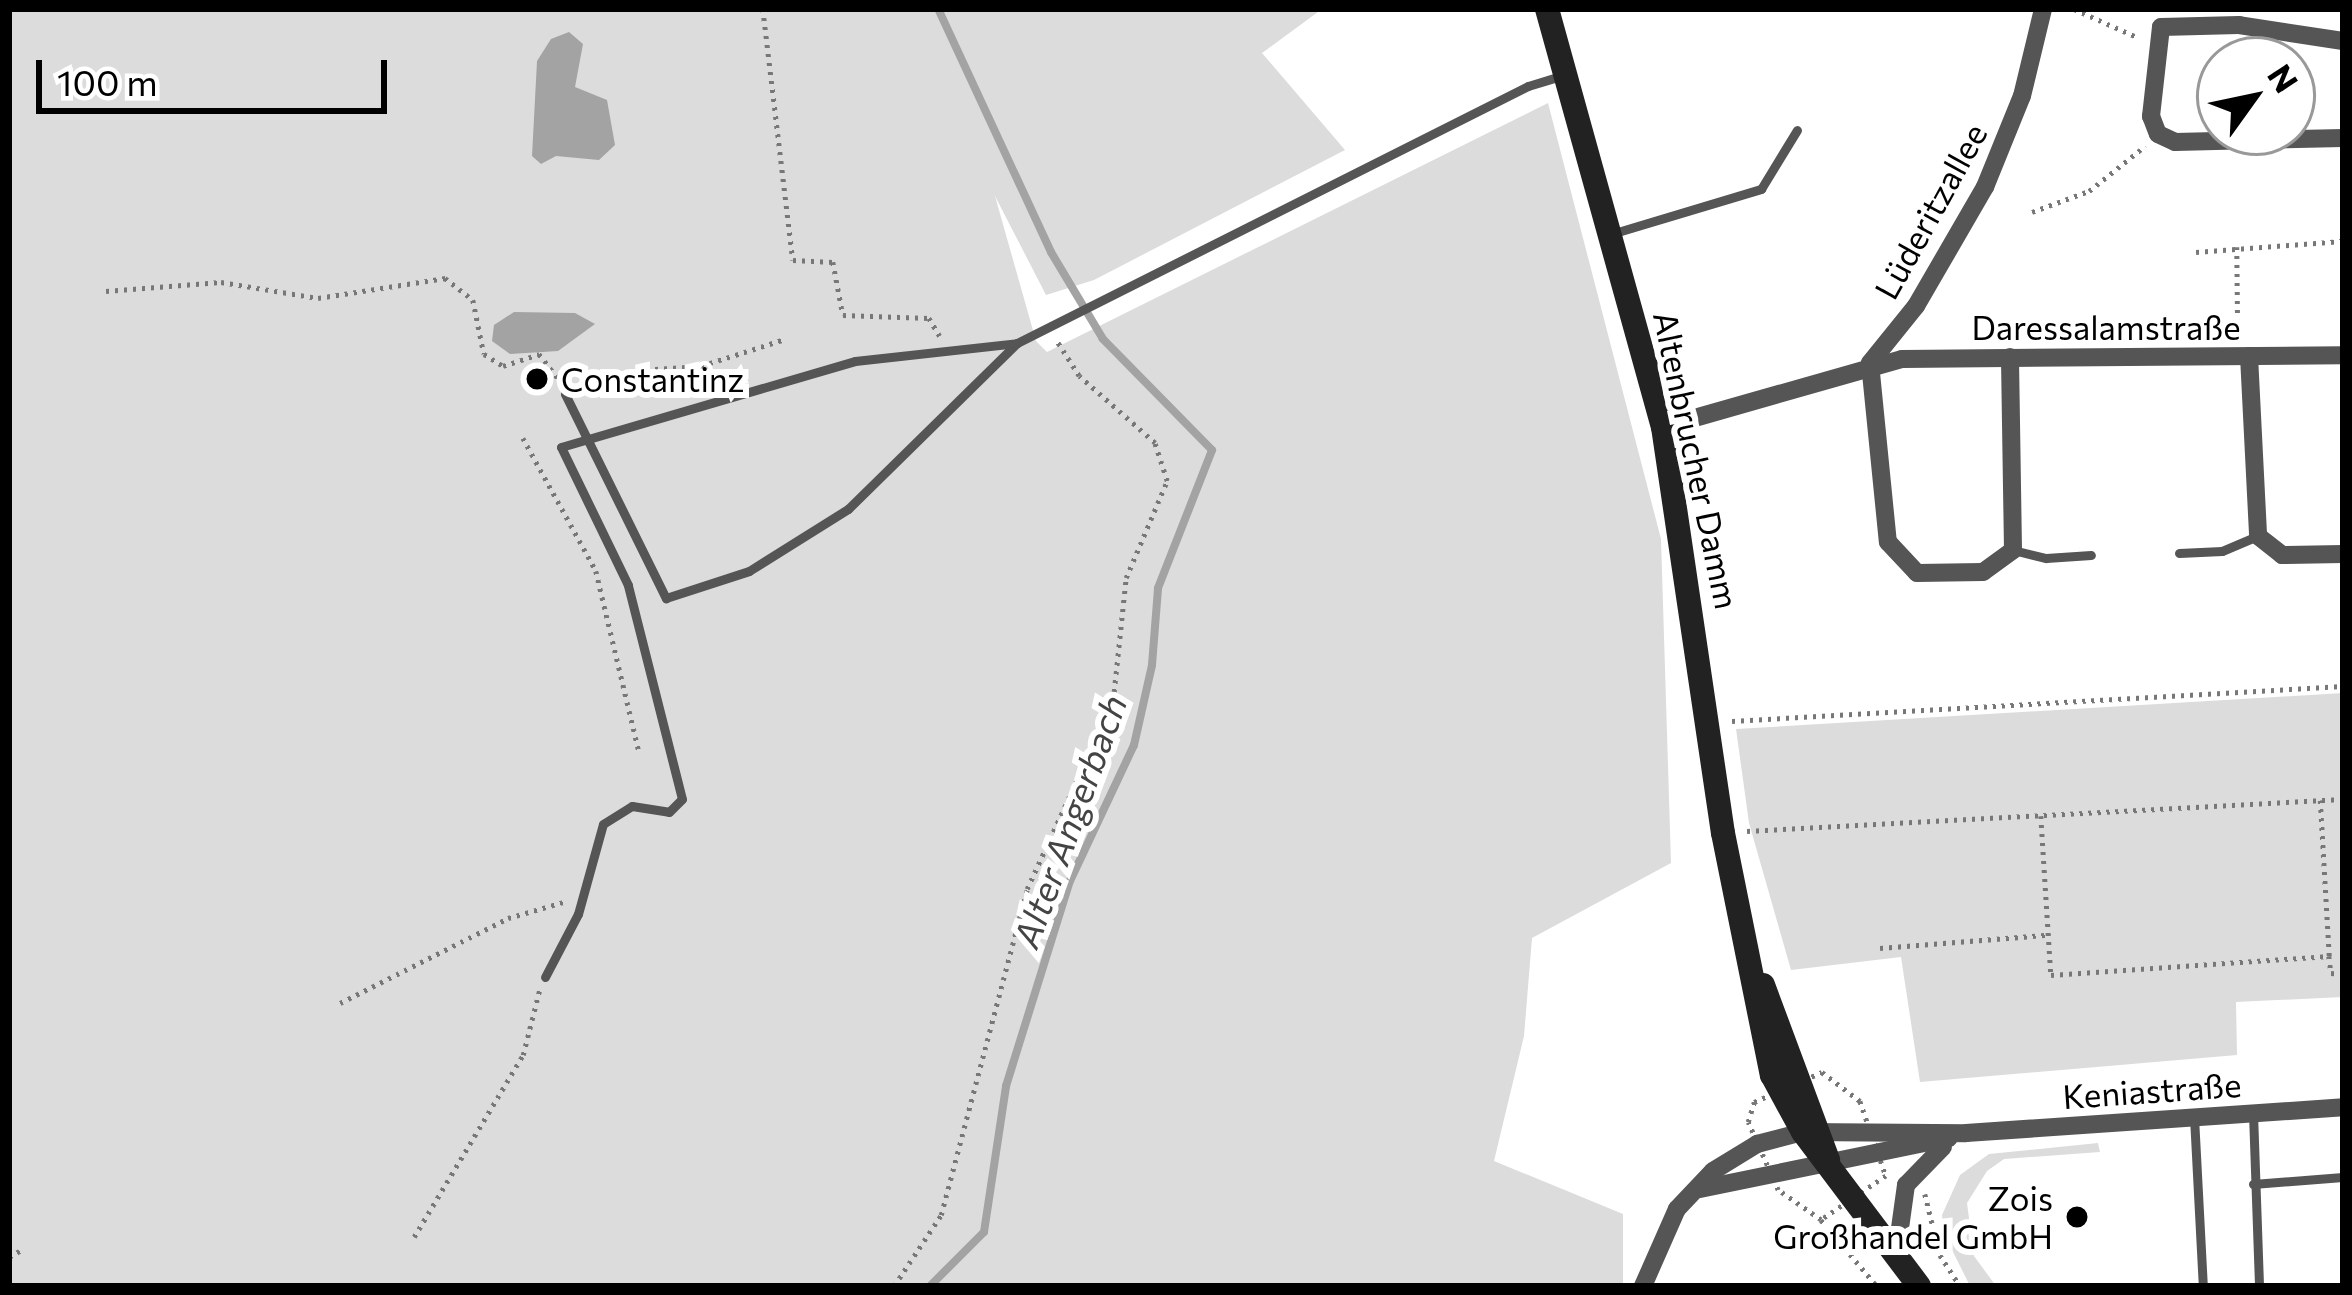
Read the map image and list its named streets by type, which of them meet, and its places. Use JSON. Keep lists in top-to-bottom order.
{
  "streets": {
    "main road": ["Altenbrucher Damm"],
    "street": ["Lüderitzallee", "Daressalamstraße", "Keniastraße"]
  },
  "crossings": [
    ["Lüderitzallee", "Daressalamstraße"],
    ["Altenbrucher Damm", "Keniastraße"]
  ],
  "water": ["Alter Angerbach"],
  "places": ["Constantinz", "Zois Großhandel GmbH"],
  "scale_bar": "100 m",
  "north": "top right"
}
